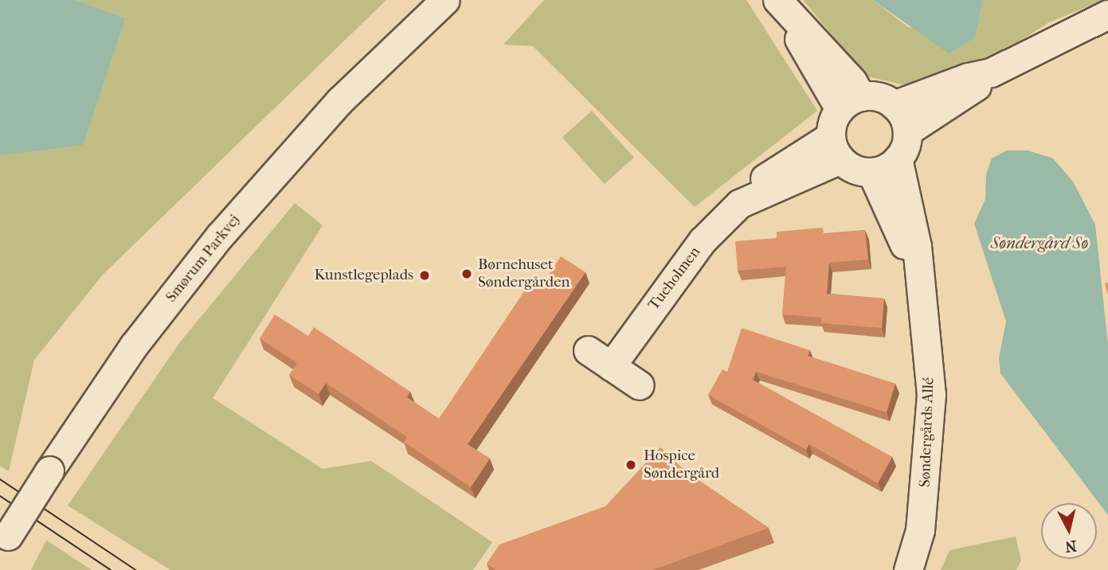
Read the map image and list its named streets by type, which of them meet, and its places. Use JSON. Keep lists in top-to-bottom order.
{
  "streets": {
    "street": ["Smørum Parkvej", "Tueholmen", "Søndergårds Allé"]
  },
  "crossings": [
    ["Tueholmen", "Søndergårds Allé"]
  ],
  "water": ["Søndergård Sø"],
  "places": ["Børnehuset Søndergården", "Kunstlegeplads", "Hospice Søndergård"],
  "north": "bottom"
}
